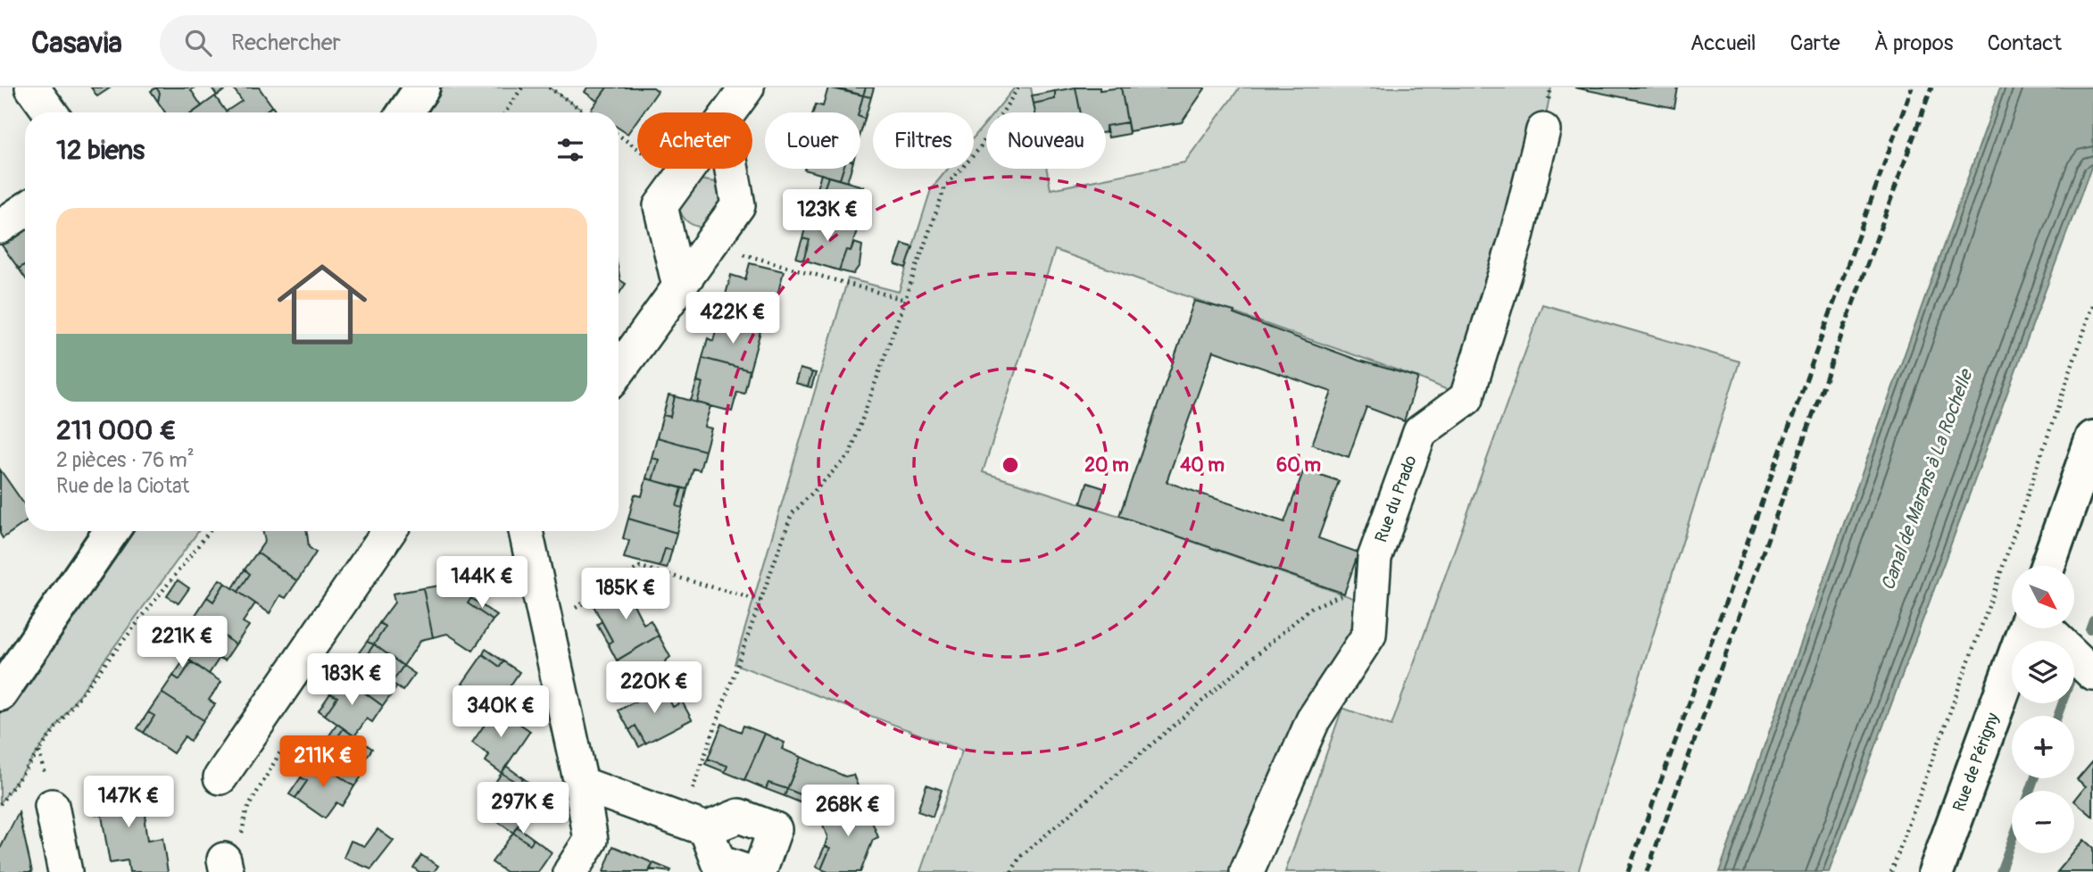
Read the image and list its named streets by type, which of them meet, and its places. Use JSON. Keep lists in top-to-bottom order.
{
  "streets": {
    "street": ["Rue du Prado", "Rue de Périgny"]
  },
  "water": ["Canal de Marans à La Rochelle"],
  "north": "bottom right",
  "page": {
    "header": "Casavia",
    "search": "Rechercher",
    "nav": [
      "Accueil",
      "Carte",
      "À propos",
      "Contact"
    ],
    "chip": [
      "Acheter",
      "Louer",
      "Filtres",
      "Nouveau"
    ],
    "heading": "12 biens",
    "list": [
      {
        "name": "211 000 €",
        "note": "2 pièces · 76 m² · Rue de la Ciotat"
      }
    ],
    "price": [
      "123K €",
      "422K €",
      "144K €",
      "185K €",
      "221K €",
      "183K €",
      "220K €",
      "340K €",
      "211K €",
      "147K €",
      "297K €",
      "268K €"
    ],
    "map_buttons": ["+", "−"]
  },
  "rings": ["20 m", "40 m", "60 m"]
}
